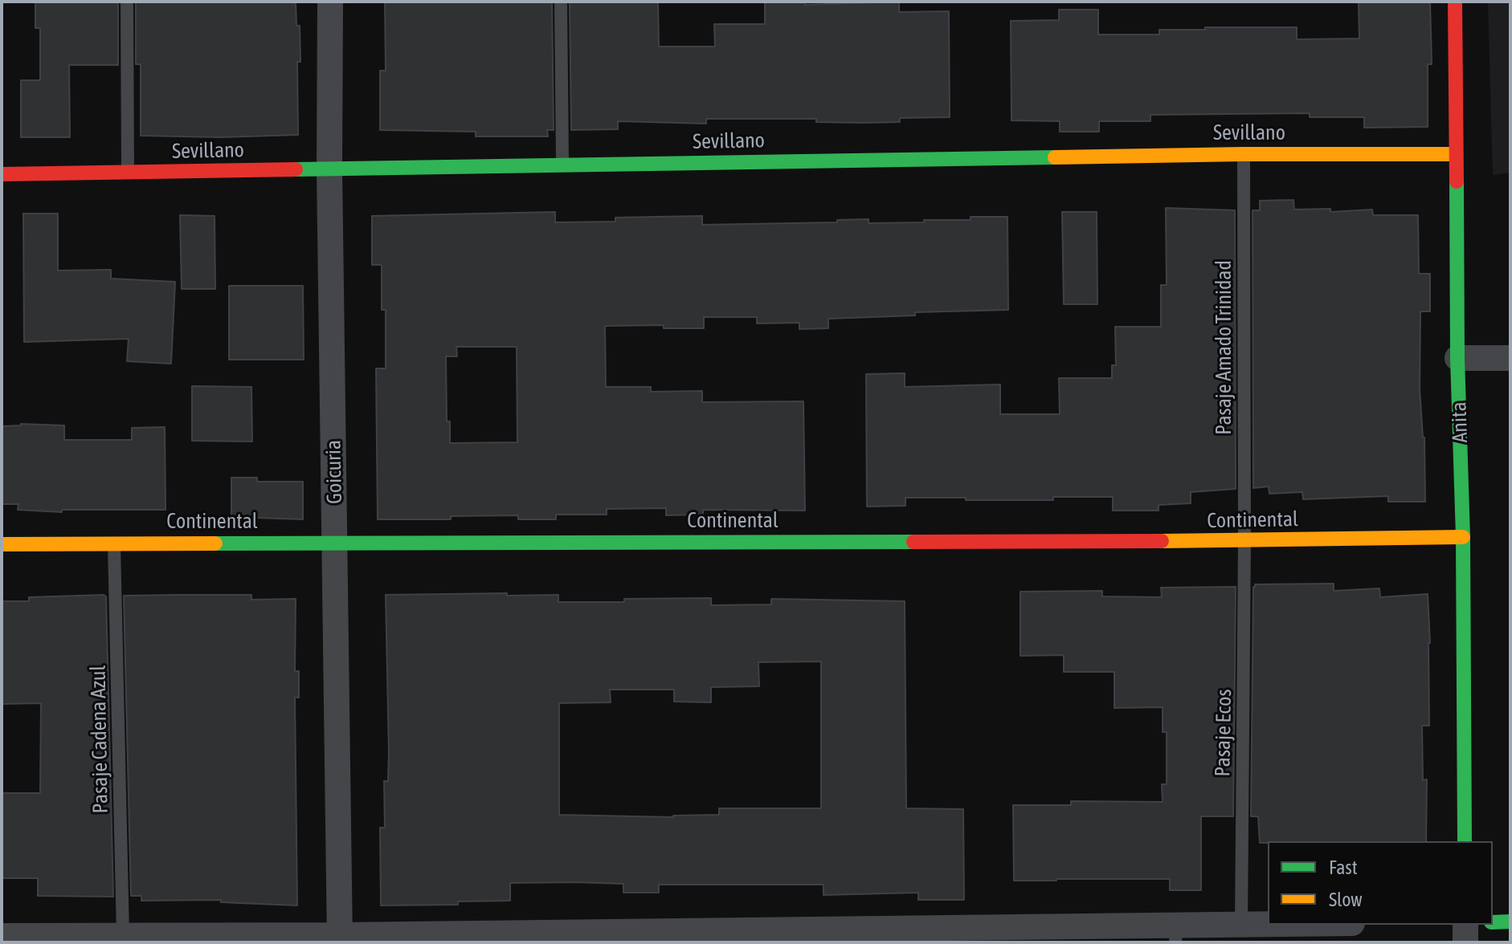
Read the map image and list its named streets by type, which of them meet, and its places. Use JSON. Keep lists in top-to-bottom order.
{
  "streets": {
    "street": [
      "Sevillano",
      "Anita",
      "Goicuria",
      "Continental"
    ],
    "lane": ["Pasaje Amado Trinidad", "Pasaje Ecos", "Pasaje Cadena Azul"]
  },
  "crossings": [
    ["Sevillano", "Pasaje Amado Trinidad"],
    ["Sevillano", "Anita"],
    ["Sevillano", "Goicuria"],
    ["Pasaje Amado Trinidad", "Continental"],
    ["Pasaje Amado Trinidad", "Pasaje Ecos"],
    ["Anita", "Continental"],
    ["Goicuria", "Continental"],
    ["Continental", "Pasaje Ecos"],
    ["Continental", "Pasaje Cadena Azul"]
  ],
  "legend": ["Fast", "Slow"]
}
